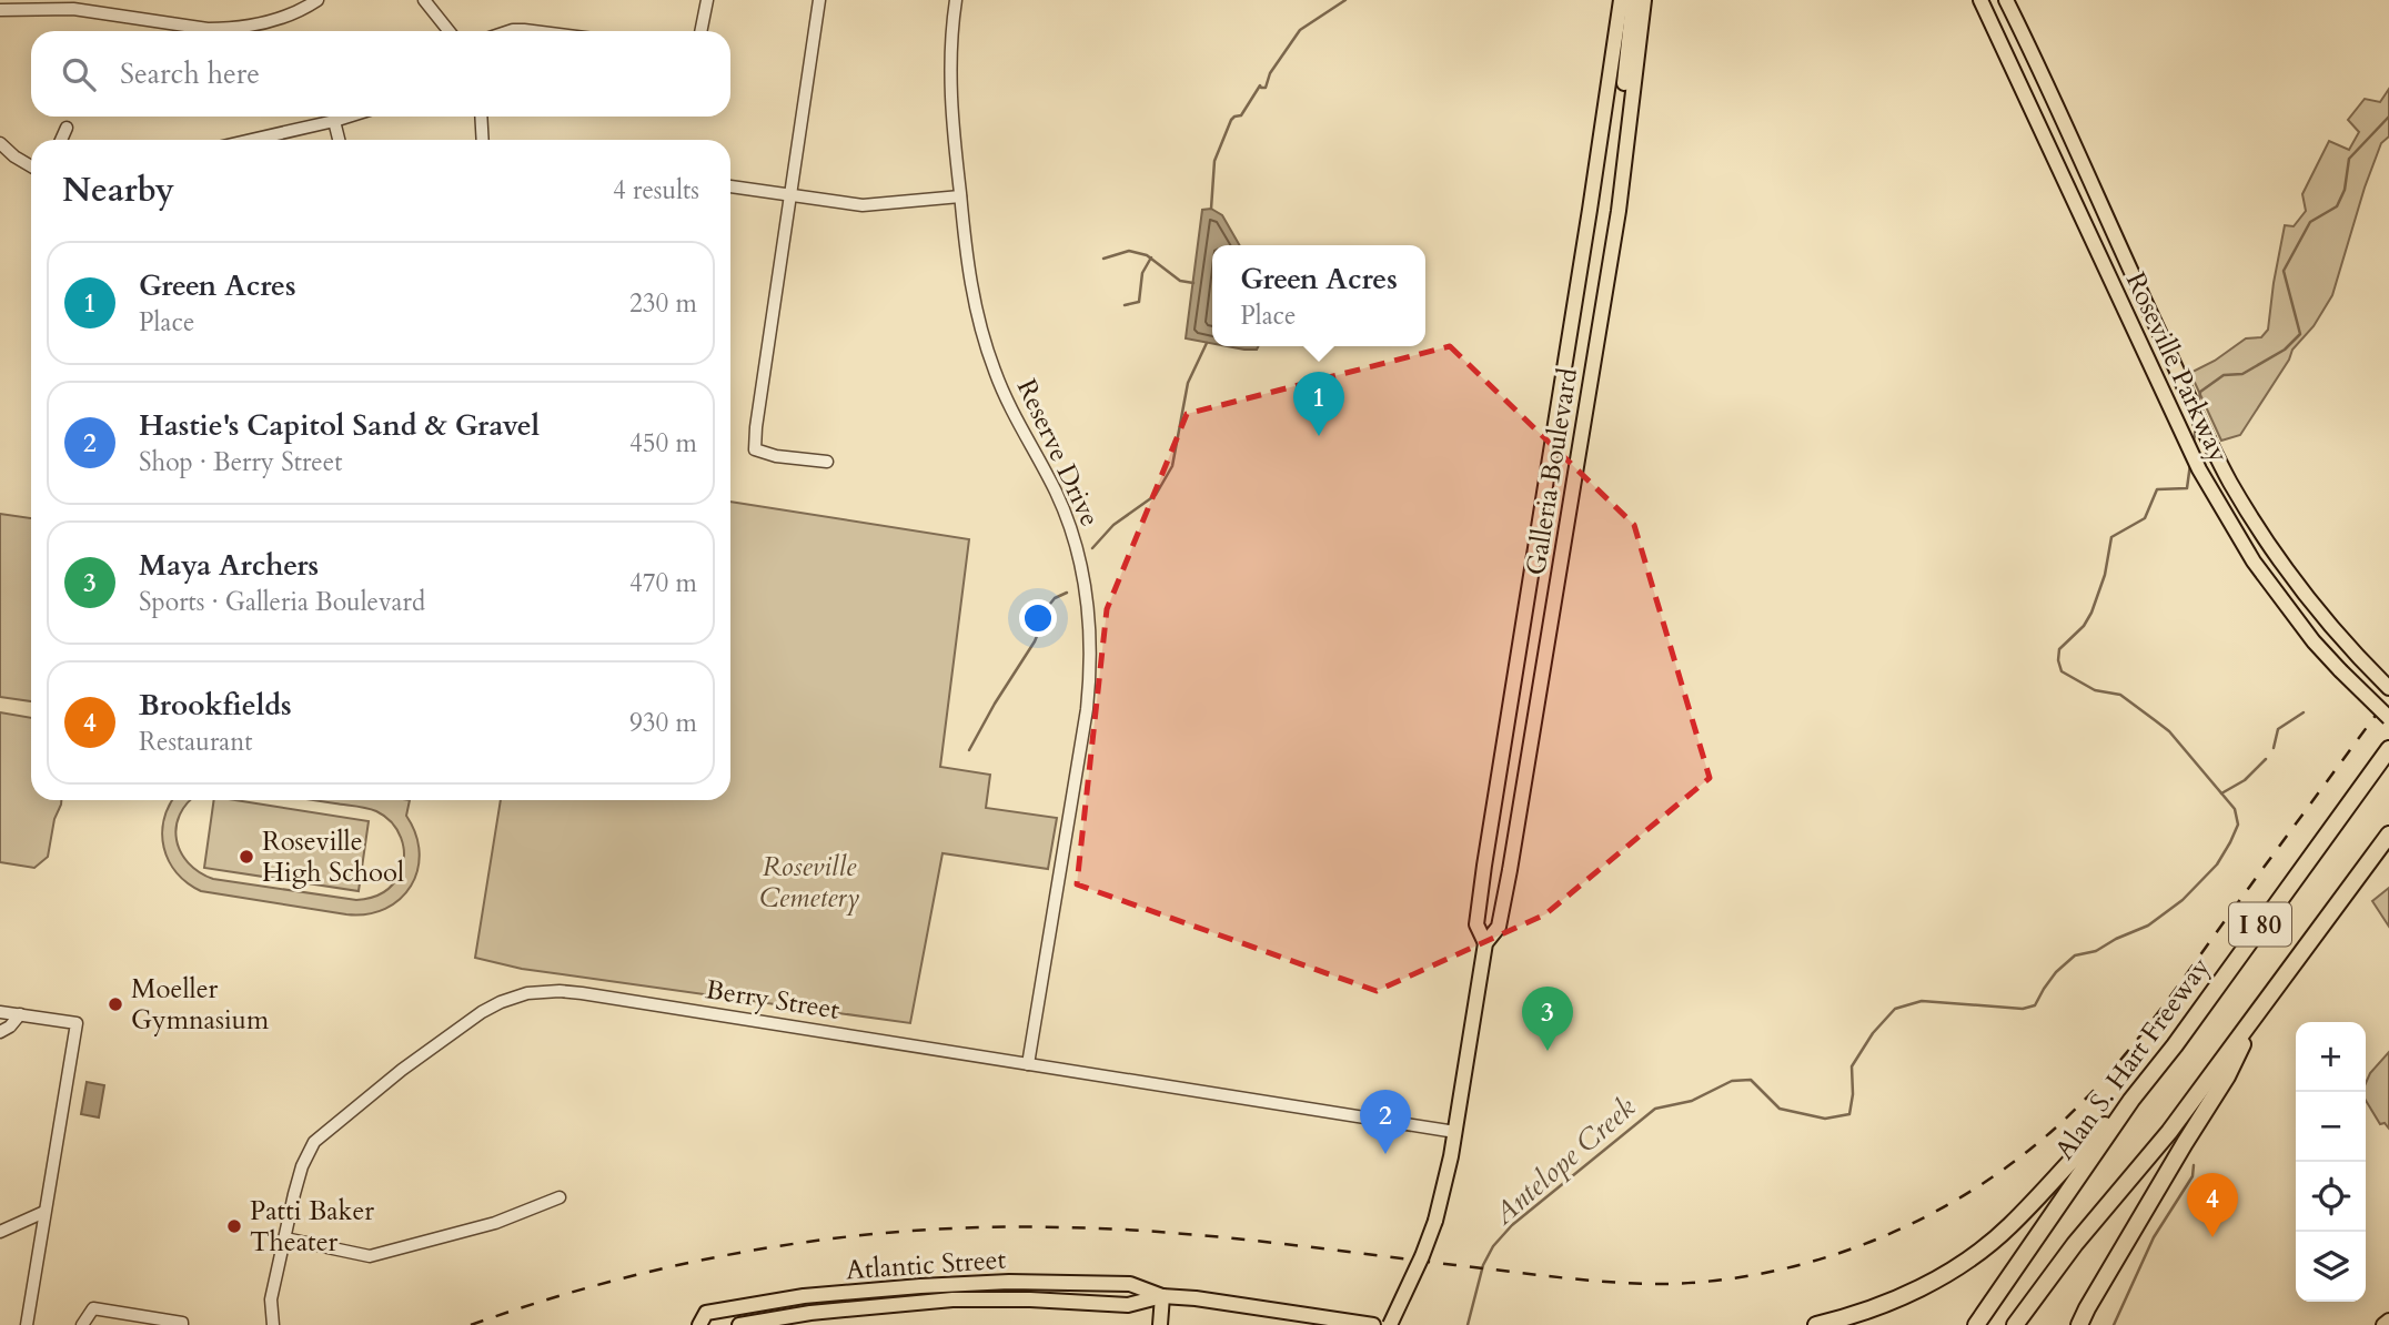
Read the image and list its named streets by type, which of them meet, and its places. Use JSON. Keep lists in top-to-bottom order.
{
  "streets": {
    "highway": ["I 80", "Alan S. Hart Freeway"],
    "main road": ["Roseville Parkway", "Galleria Boulevard", "Atlantic Street"],
    "street": ["Reserve Drive", "Berry Street"]
  },
  "crossings": [
    ["Reserve Drive", "Berry Street"],
    ["Galleria Boulevard", "Berry Street"]
  ],
  "water": ["Antelope Creek"],
  "parks": ["Roseville Cemetery"],
  "places": ["Roseville High School", "Moeller Gymnasium", "Patti Baker Theater"],
  "page": {
    "search": "Search here",
    "heading": ["Nearby", "4 results"],
    "list": [
      {
        "mark": "1",
        "name": "Green Acres",
        "note": "Place",
        "value": "230 m"
      },
      {
        "mark": "2",
        "name": "Hastie's Capitol Sand & Gravel",
        "note": "Shop · Berry Street",
        "value": "450 m"
      },
      {
        "mark": "3",
        "name": "Maya Archers",
        "note": "Sports · Galleria Boulevard",
        "value": "470 m"
      },
      {
        "mark": "4",
        "name": "Brookfields",
        "note": "Restaurant",
        "value": "930 m"
      }
    ],
    "popup": ["Green Acres", "Place"],
    "pins": [
      "1",
      "3",
      "2",
      "4"
    ],
    "map_buttons": ["+", "−"]
  }
}
